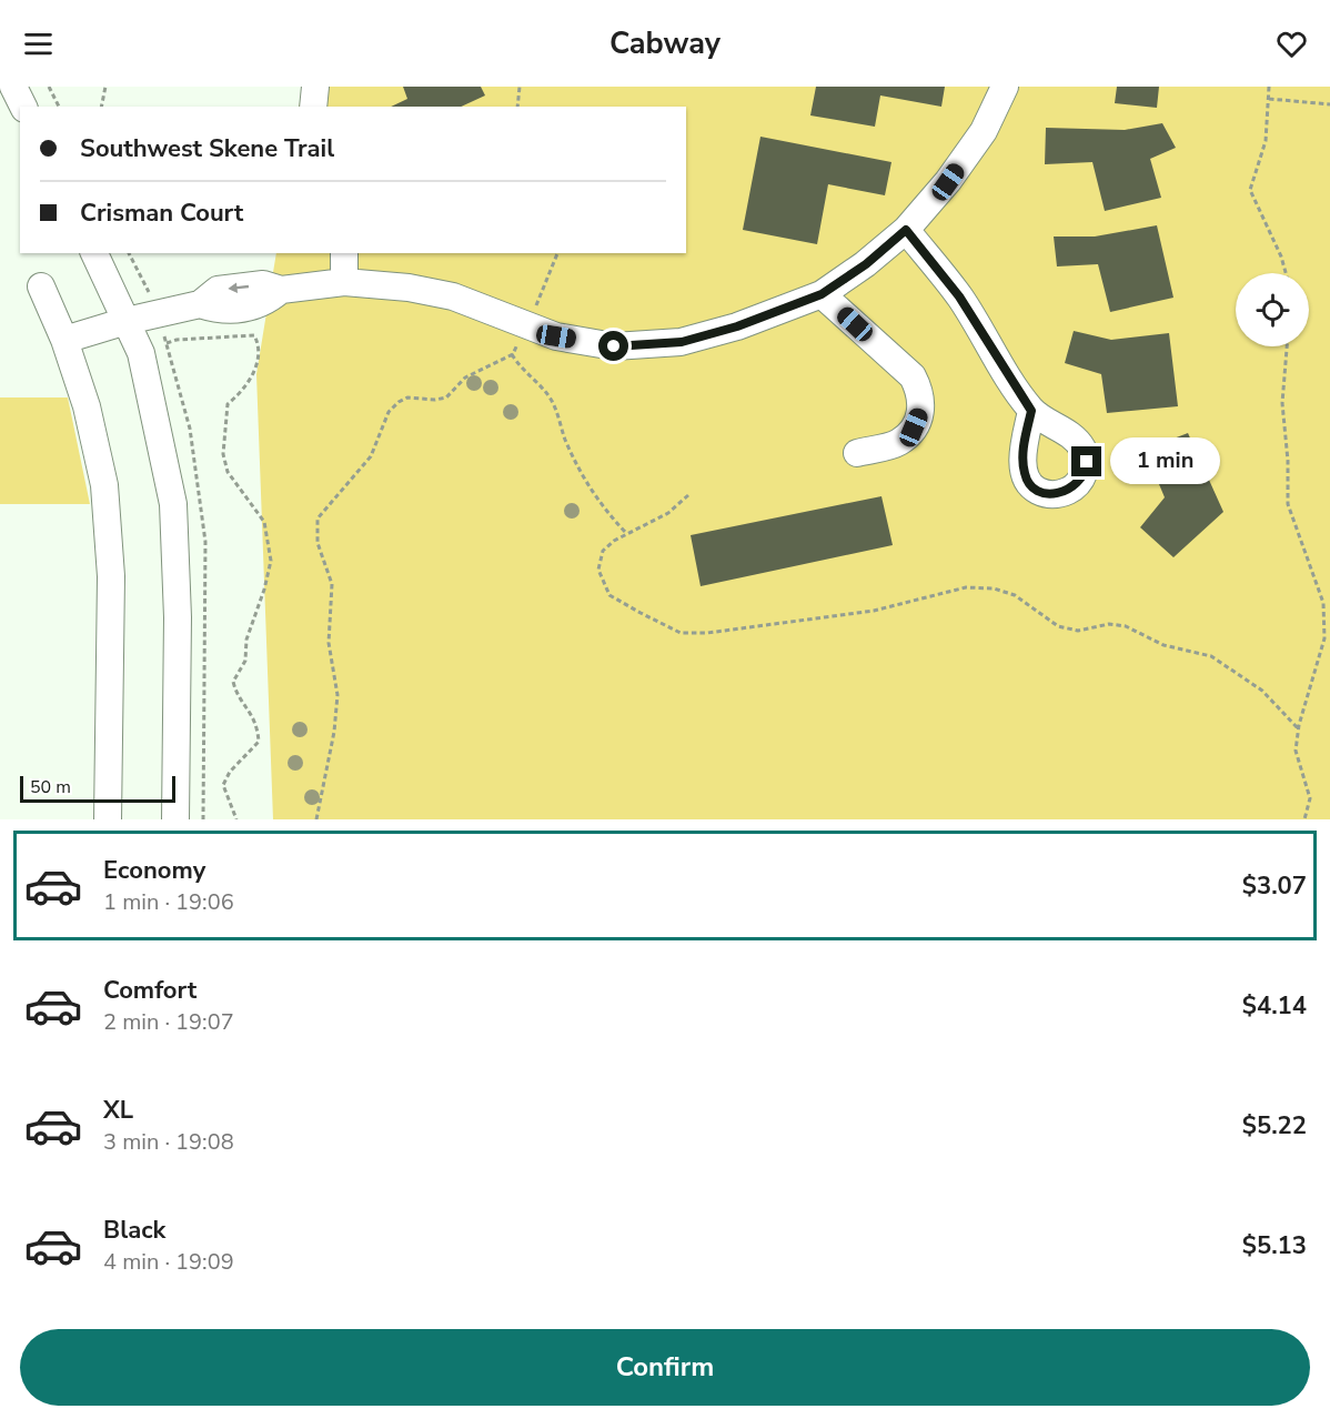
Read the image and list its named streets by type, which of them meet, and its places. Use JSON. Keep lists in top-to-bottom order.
{
  "scale_bar": "50 m",
  "page": {
    "header": "Cabway",
    "banner": ["Southwest Skene Trail", "Crisman Court"],
    "bubble": "1 min",
    "scale": "50 m",
    "list": [
      {
        "name": "Economy",
        "note": "1 min · 19:06",
        "value": "$3.07"
      },
      {
        "name": "Comfort",
        "note": "2 min · 19:07",
        "value": "$4.14"
      },
      {
        "name": "XL",
        "note": "3 min · 19:08",
        "value": "$5.22"
      },
      {
        "name": "Black",
        "note": "4 min · 19:09",
        "value": "$5.13"
      }
    ],
    "buttons": "Confirm"
  }
}
